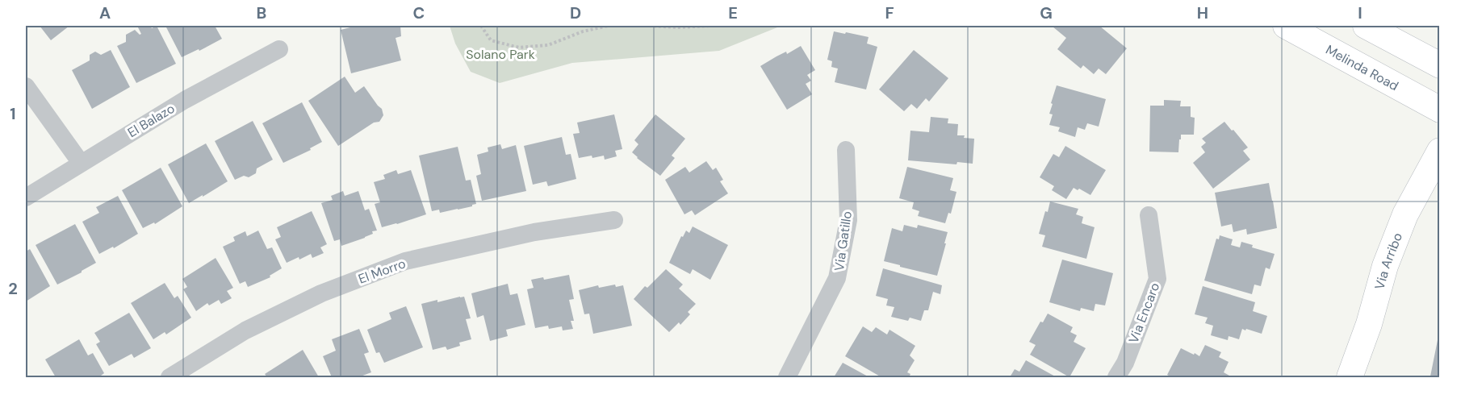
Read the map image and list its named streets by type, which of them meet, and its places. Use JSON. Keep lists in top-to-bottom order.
{
  "streets": {
    "main road": ["Melinda Road", "Via Arribo"],
    "street": [
      "El Balazo",
      "Via Gatillo",
      "El Morro",
      "Via Encaro"
    ]
  },
  "parks": ["Solano Park"],
  "grid": {
    "columns": [
      "A",
      "B",
      "C",
      "D",
      "E",
      "F",
      "G",
      "H",
      "I"
    ],
    "rows": ["1", "2"]
  }
}
